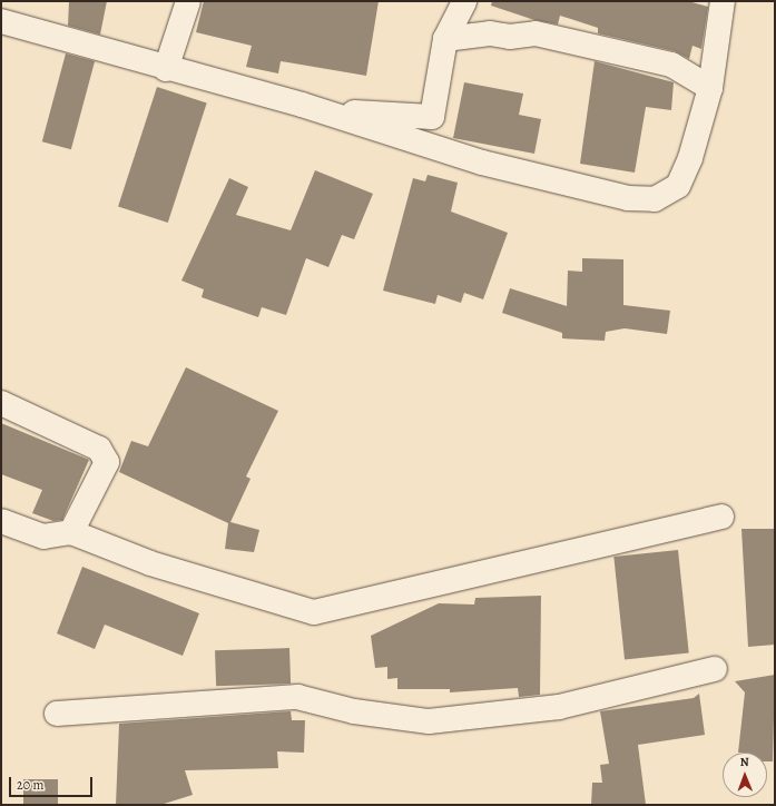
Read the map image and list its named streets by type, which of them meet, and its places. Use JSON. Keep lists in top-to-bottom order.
{
  "scale_bar": "20 m",
  "north": "top"
}
